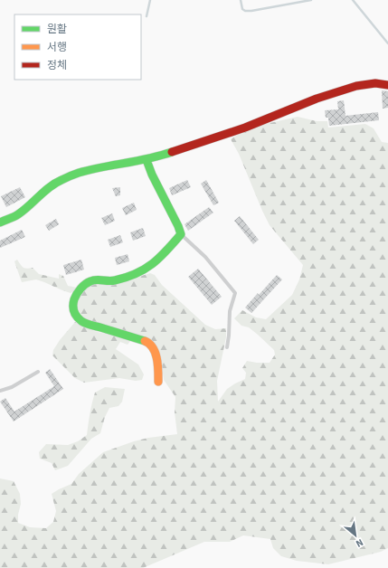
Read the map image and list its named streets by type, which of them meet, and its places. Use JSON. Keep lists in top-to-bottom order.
{
  "legend": ["원활", "서행", "정체"],
  "north": "bottom right"
}
